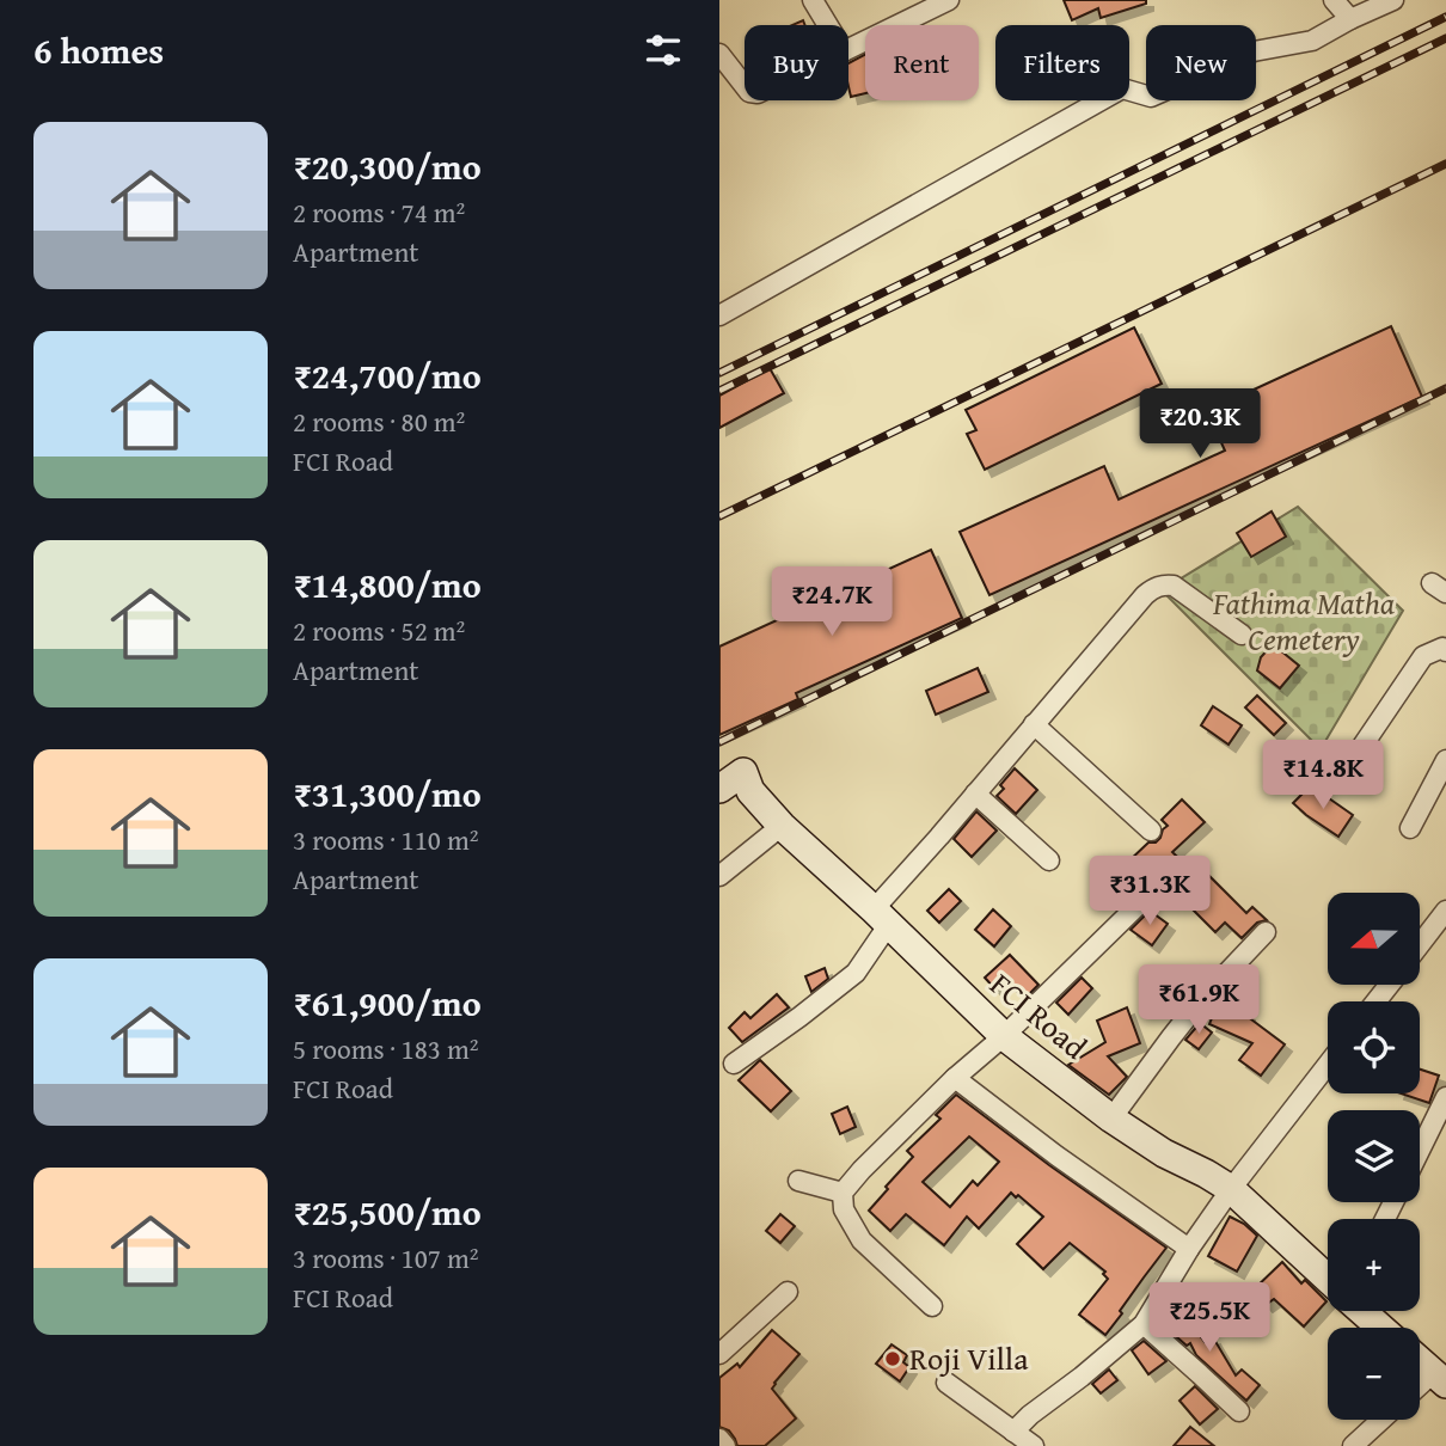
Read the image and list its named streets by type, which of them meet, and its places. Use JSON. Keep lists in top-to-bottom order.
{
  "streets": {
    "street": ["FCI Road"]
  },
  "parks": ["Fathima Matha Cemetery"],
  "places": ["Roji Villa"],
  "north": "left",
  "page": {
    "heading": "6 homes",
    "chip": [
      "Buy",
      "Rent",
      "Filters",
      "New"
    ],
    "list": [
      {
        "name": "₹20,300/mo",
        "note": "2 rooms · 74 m² · Apartment"
      },
      {
        "name": "₹24,700/mo",
        "note": "2 rooms · 80 m² · FCI Road"
      },
      {
        "name": "₹14,800/mo",
        "note": "2 rooms · 52 m² · Apartment"
      },
      {
        "name": "₹31,300/mo",
        "note": "3 rooms · 110 m² · Apartment"
      },
      {
        "name": "₹61,900/mo",
        "note": "5 rooms · 183 m² · FCI Road"
      },
      {
        "name": "₹25,500/mo",
        "note": "3 rooms · 107 m² · FCI Road"
      }
    ],
    "price": [
      "₹20.3K",
      "₹24.7K",
      "₹14.8K",
      "₹31.3K",
      "₹61.9K",
      "₹25.5K"
    ],
    "map_buttons": ["+", "−"]
  }
}
